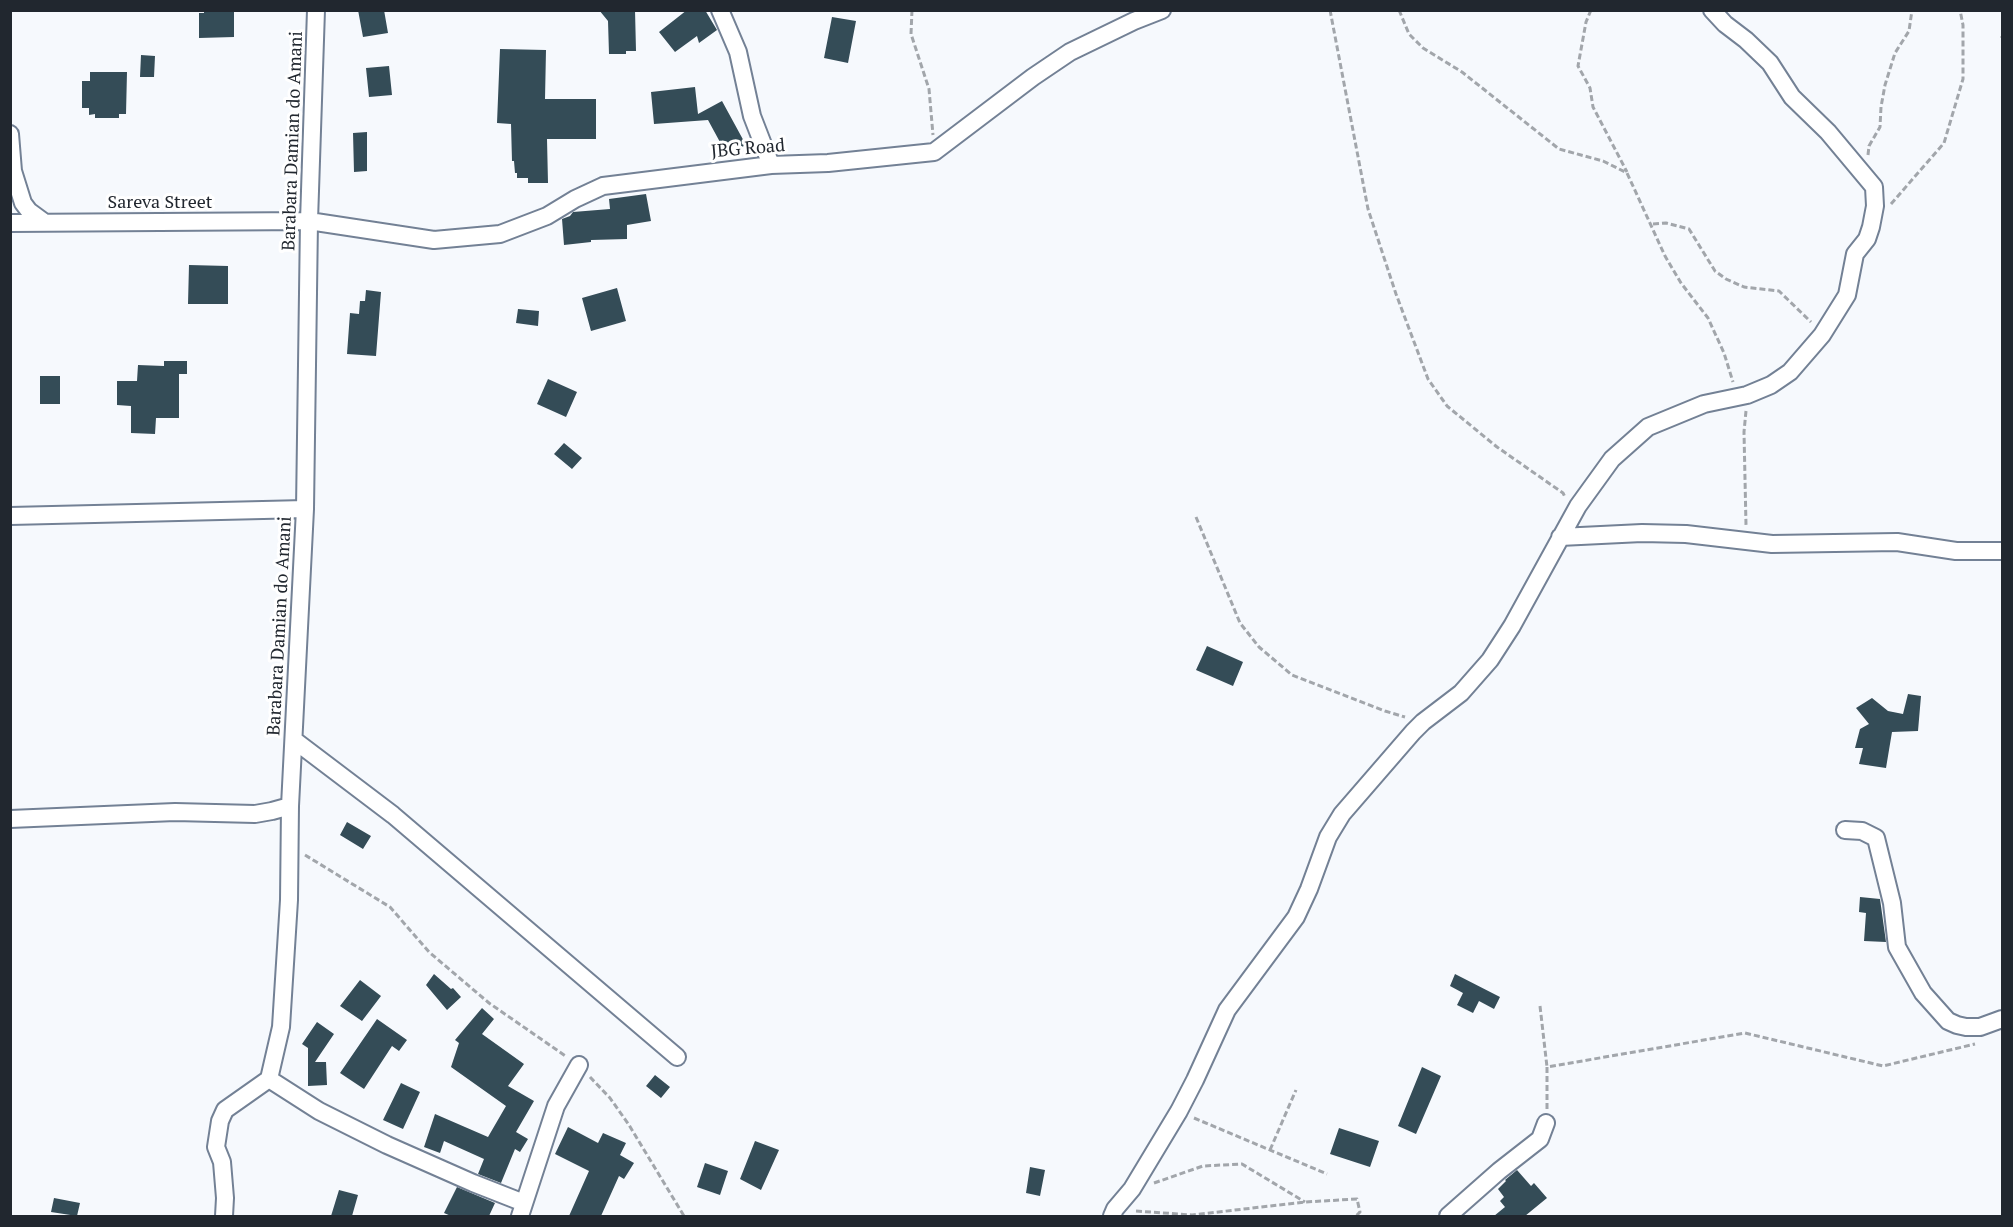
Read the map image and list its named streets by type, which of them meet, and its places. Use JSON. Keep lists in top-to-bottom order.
{
  "streets": {
    "street": ["Barabara Damian do Amani", "JBG Road", "Sareva Street"]
  },
  "crossings": [
    ["Barabara Damian do Amani", "JBG Road"],
    ["Barabara Damian do Amani", "Sareva Street"],
    ["JBG Road", "Sareva Street"]
  ]
}
